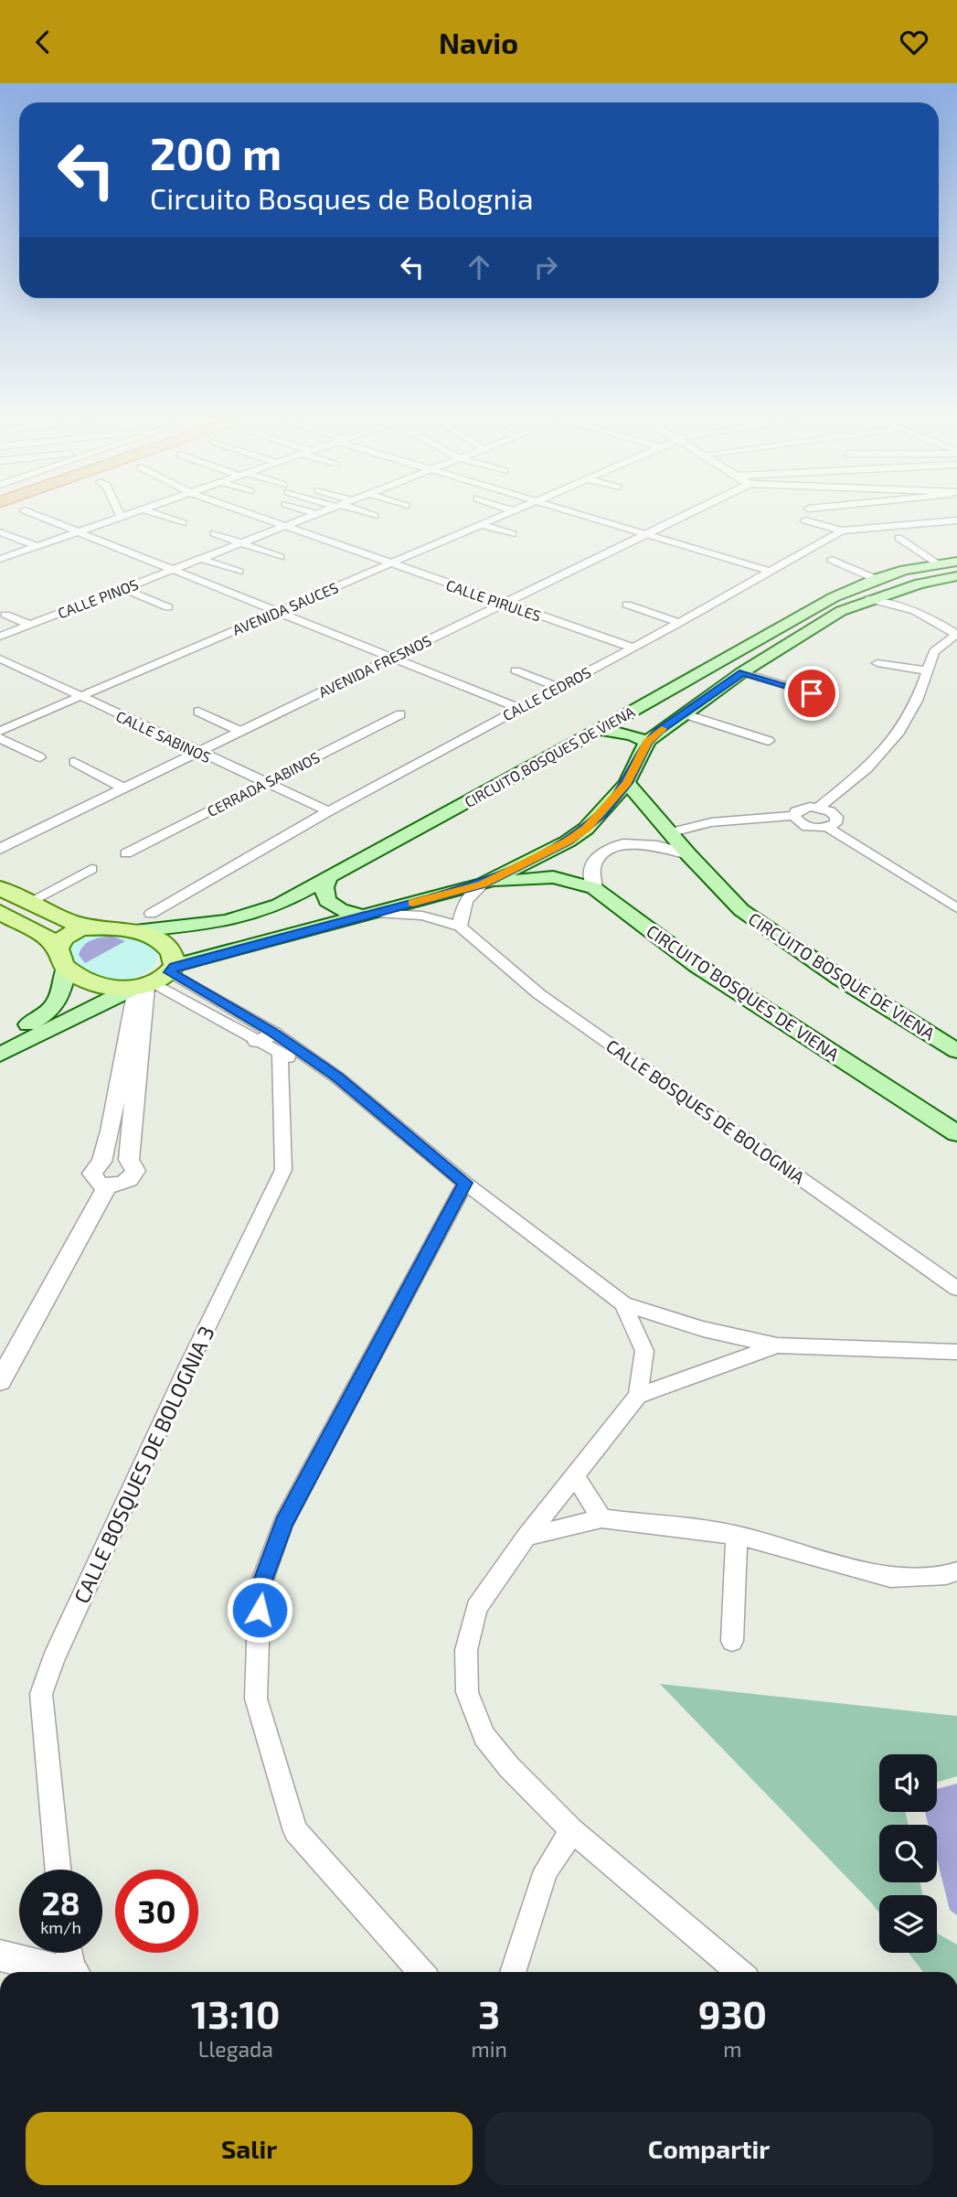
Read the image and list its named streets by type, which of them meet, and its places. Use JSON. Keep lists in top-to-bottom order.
{
  "streets": {
    "main road": ["CIRCUITO BOSQUES DE VIENA", "CIRCUITO BOSQUE DE VIENA"],
    "street": [
      "CALLE PINOS",
      "CALLE PIRULES",
      "AVENIDA SAUCES",
      "AVENIDA FRESNOS",
      "CALLE CEDROS",
      "CALLE SABINOS",
      "CERRADA SABINOS",
      "CALLE BOSQUES DE BOLOGNIA",
      "CALLE BOSQUES DE BOLOGNIA 3"
    ]
  },
  "crossings": [
    ["CALLE PINOS", "CALLE PIRULES"],
    ["CALLE PIRULES", "AVENIDA SAUCES"],
    ["CALLE PIRULES", "AVENIDA FRESNOS"],
    ["CALLE PIRULES", "CALLE CEDROS"],
    ["AVENIDA SAUCES", "CALLE SABINOS"],
    ["AVENIDA FRESNOS", "CALLE SABINOS"],
    ["CALLE CEDROS", "CALLE SABINOS"],
    ["CALLE SABINOS", "CERRADA SABINOS"],
    ["CIRCUITO BOSQUES DE VIENA", "CIRCUITO BOSQUE DE VIENA"],
    ["CIRCUITO BOSQUES DE VIENA", "CALLE BOSQUES DE BOLOGNIA"]
  ],
  "page": {
    "header": "Navio",
    "turn": ["200 m", "Circuito Bosques de Bolognia"],
    "speed": "28 km/h",
    "limit": "30",
    "eta": [
      "13:10",
      "Llegada",
      "3",
      "min",
      "930",
      "m"
    ],
    "buttons": ["Salir", "Compartir"]
  }
}
